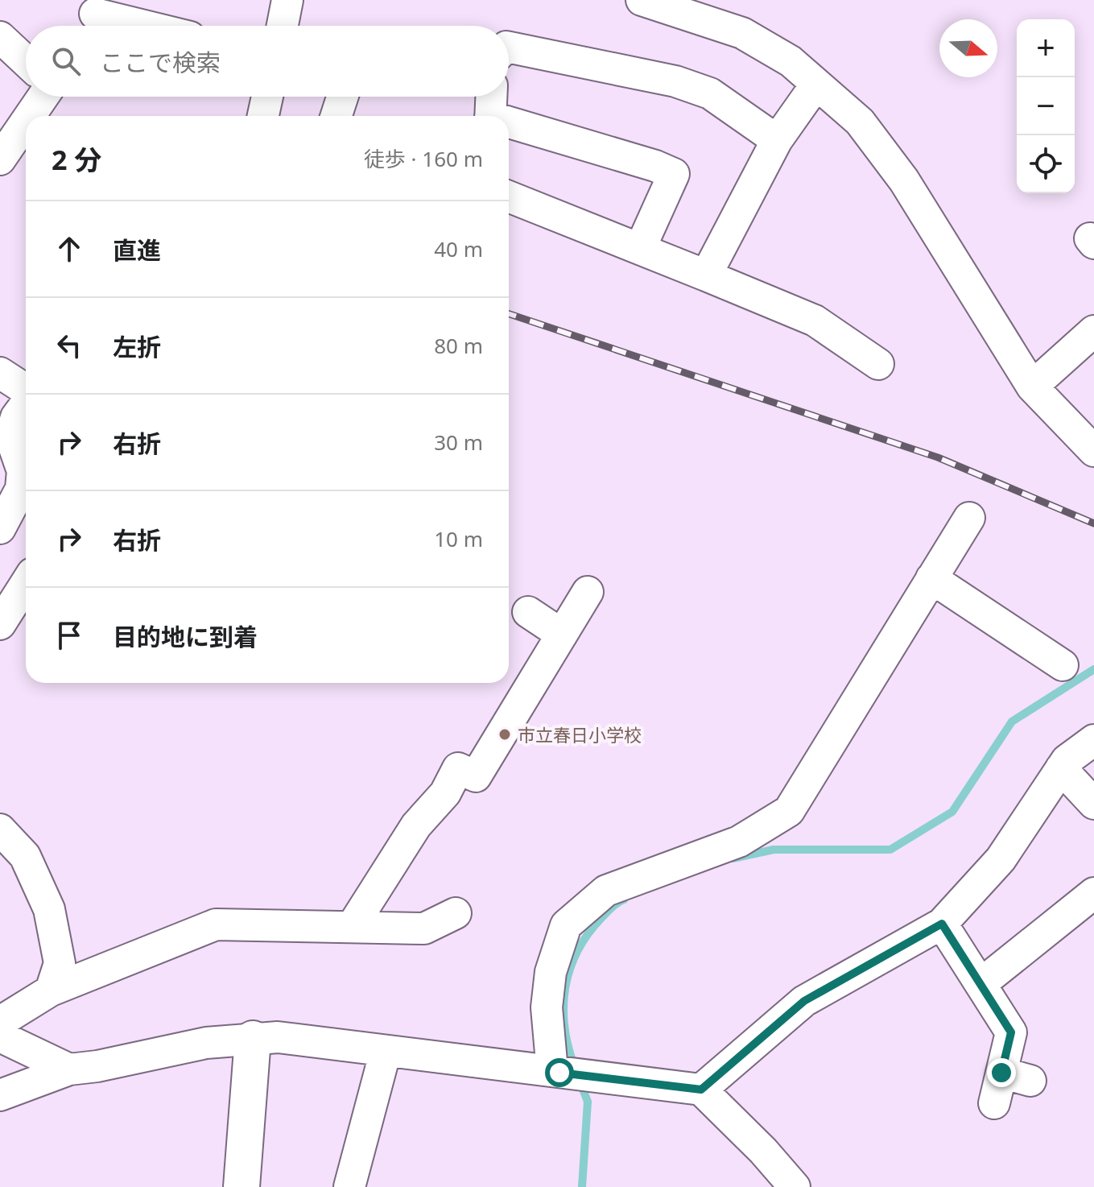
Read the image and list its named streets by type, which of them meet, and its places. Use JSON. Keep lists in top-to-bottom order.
{
  "places": ["市立春日小学校"],
  "north": "right",
  "page": {
    "map_buttons": ["+", "−"],
    "search": "ここで検索",
    "heading": ["2 分", "徒歩 · 160 m"],
    "list": [
      ["直進", "40 m"],
      ["左折", "80 m"],
      ["右折", "30 m"],
      ["右折", "10 m"],
      "目的地に到着"
    ]
  }
}
